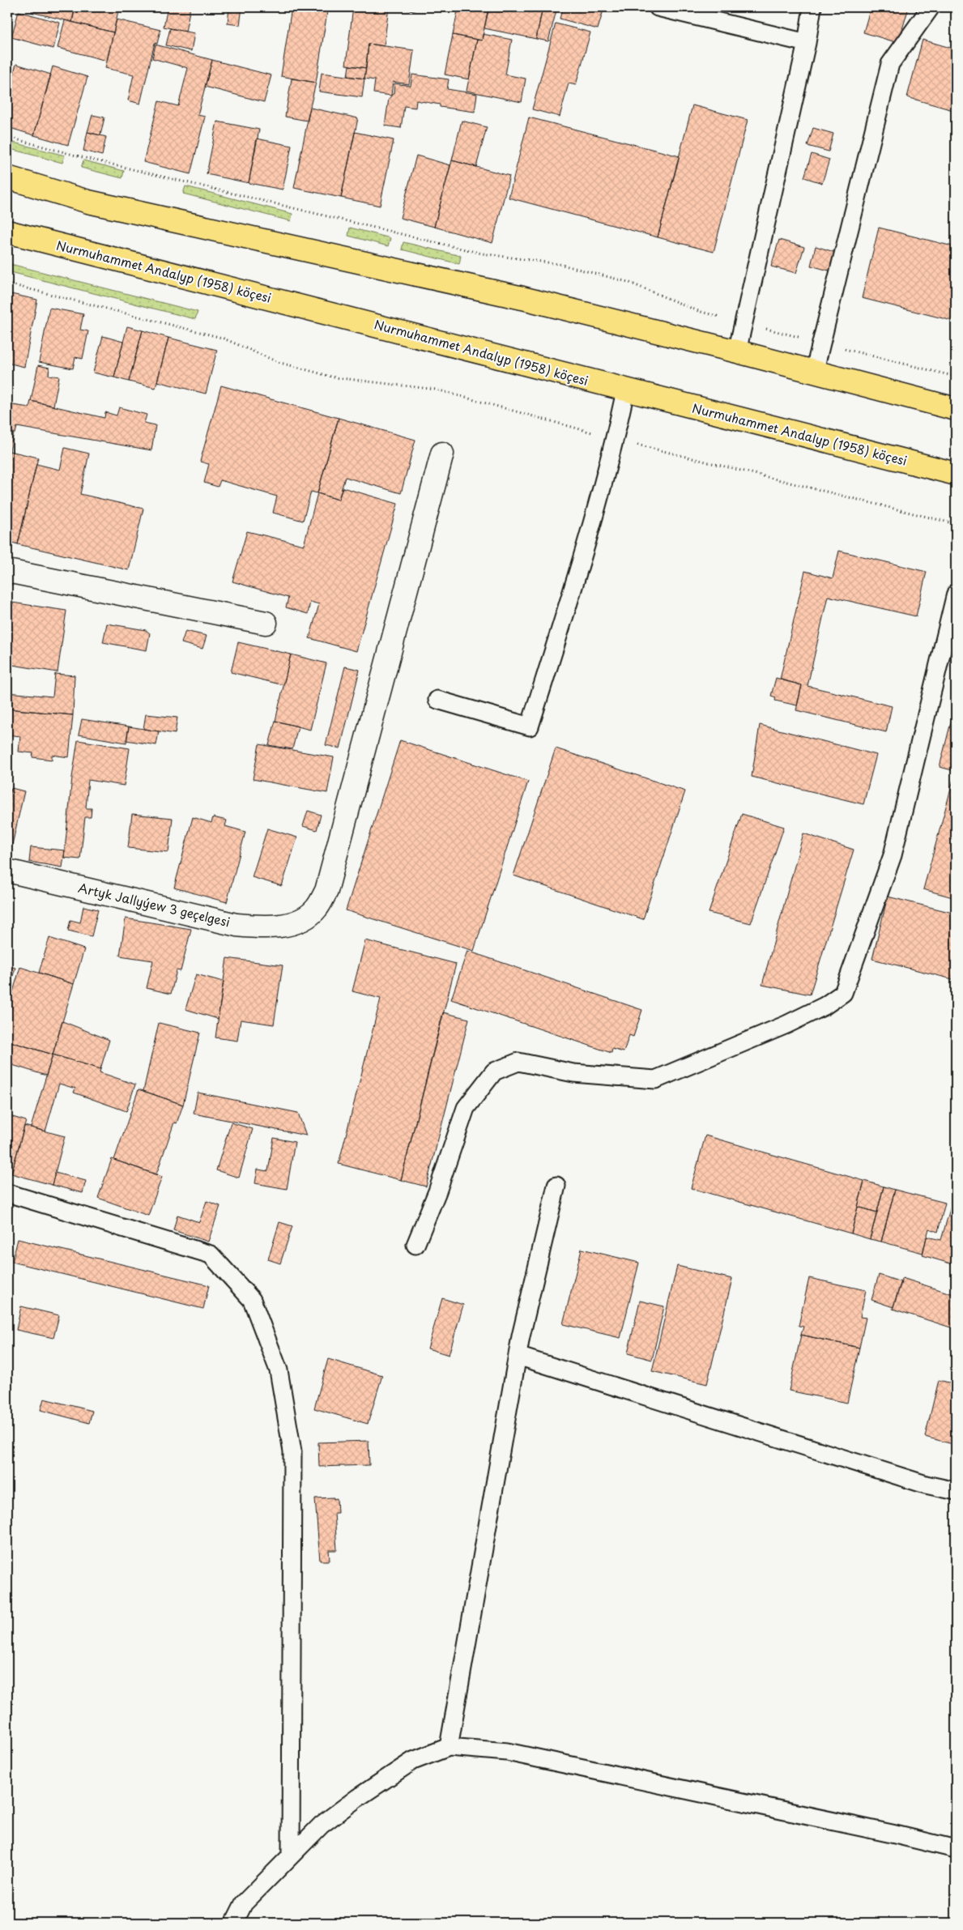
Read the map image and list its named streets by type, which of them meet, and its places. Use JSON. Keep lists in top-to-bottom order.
{
  "streets": {
    "main road": ["Nurmuhammet Andalyp (1958) köçesi"],
    "street": ["Artyk Jallyýew 3 geçelgesi"]
  }
}
